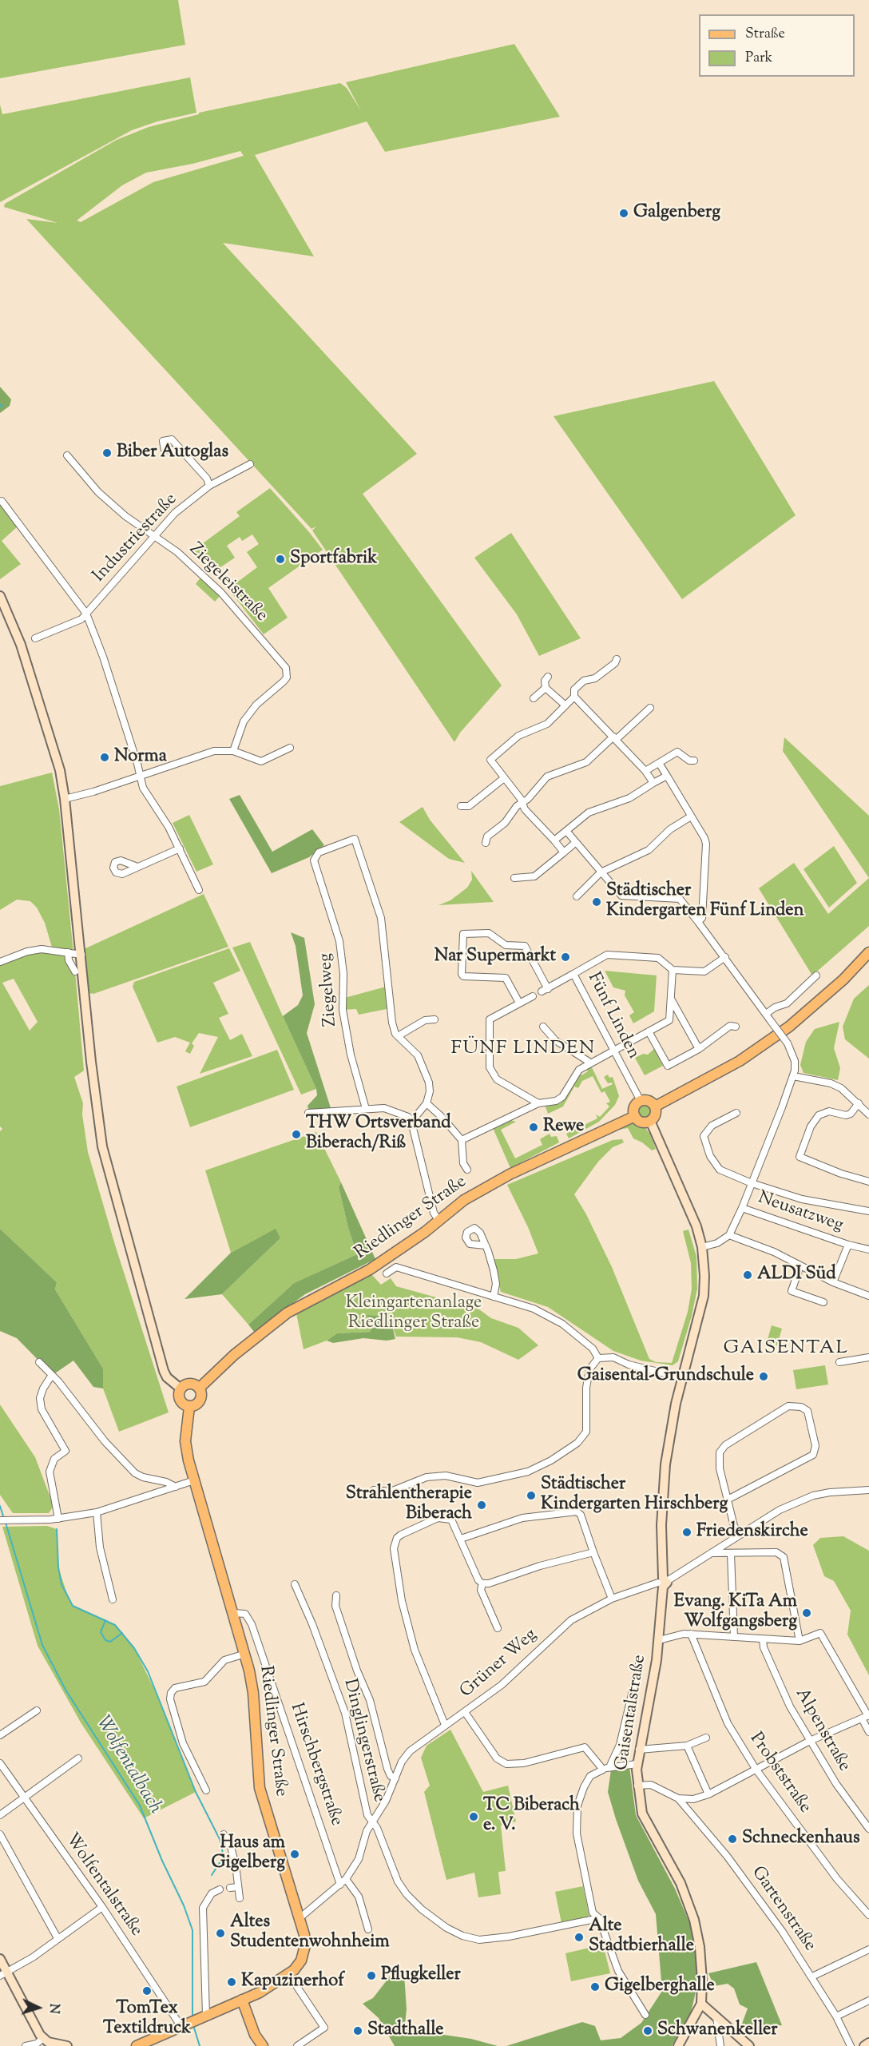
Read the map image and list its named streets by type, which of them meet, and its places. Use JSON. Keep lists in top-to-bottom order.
{
  "streets": {
    "main road": ["Riedlinger Straße", "Gaisentalstraße"],
    "street": [
      "Industriestraße",
      "Ziegeleistraße",
      "Ziegelweg",
      "Fünf Linden",
      "Neusatzweg",
      "Grüner Weg",
      "Alpenstraße",
      "Dinglingerstraße",
      "Hirschbergstraße",
      "Probststraße",
      "Wolfentalstraße",
      "Gartenstraße"
    ]
  },
  "crossings": [
    ["Industriestraße", "Ziegeleistraße"],
    ["Fünf Linden", "Riedlinger Straße"],
    ["Fünf Linden", "Gaisentalstraße"],
    ["Riedlinger Straße", "Grüner Weg"],
    ["Riedlinger Straße", "Gaisentalstraße"],
    ["Riedlinger Straße", "Hirschbergstraße"],
    ["Riedlinger Straße", "Wolfentalstraße"],
    ["Grüner Weg", "Gaisentalstraße"],
    ["Grüner Weg", "Dinglingerstraße"],
    ["Grüner Weg", "Hirschbergstraße"]
  ],
  "districts": ["FÜNF LINDEN", "GAISENTAL"],
  "water": ["Wolfentalbach"],
  "parks": ["Kleingartenanlage Riedlinger Straße"],
  "places": [
    "Galgenberg",
    "Biber Autoglas",
    "Sportfabrik",
    "Norma",
    "Städtischer Kindergarten Fünf Linden",
    "Nar Supermarkt",
    "Rewe",
    "THW Ortsverband Biberach/Riß",
    "ALDI Süd",
    "Gaisental-Grundschule",
    "Städtischer Kindergarten Hirschberg",
    "Strahlentherapie Biberach",
    "Friedenskirche",
    "Evang. KiTa Am Wolfgangsberg",
    "TC Biberach e. V.",
    "Schneckenhaus",
    "Haus am Gigelberg",
    "Altes Studentenwohnheim",
    "Alte Stadtbierhalle",
    "Pflugkeller",
    "Kapuzinerhof",
    "Gigelberghalle",
    "TomTex Textildruck",
    "Stadthalle",
    "Schwanenkeller"
  ],
  "legend": ["Straße", "Park"],
  "north": "right"
}
